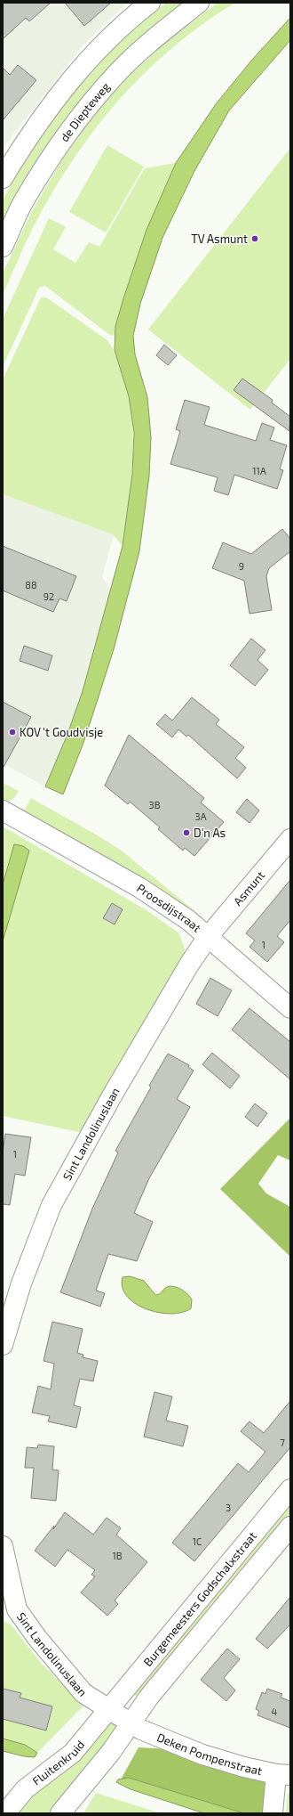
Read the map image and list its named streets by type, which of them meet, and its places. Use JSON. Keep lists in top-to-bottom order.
{
  "streets": {
    "street": [
      "de Diepteweg",
      "Asmunt",
      "Proosdijstraat",
      "Sint Landolinuslaan",
      "Burgemeesters Godschalxstraat",
      "Deken Pompenstraat",
      "Fluitenkruid"
    ]
  },
  "crossings": [
    ["Asmunt", "Proosdijstraat"],
    ["Asmunt", "Sint Landolinuslaan"],
    ["Proosdijstraat", "Sint Landolinuslaan"],
    ["Sint Landolinuslaan", "Burgemeesters Godschalxstraat"],
    ["Sint Landolinuslaan", "Deken Pompenstraat"],
    ["Sint Landolinuslaan", "Fluitenkruid"],
    ["Burgemeesters Godschalxstraat", "Deken Pompenstraat"],
    ["Burgemeesters Godschalxstraat", "Fluitenkruid"]
  ],
  "places": ["TV Asmunt", "KOV 't Goudvisje", "D'n As"],
  "house_numbers": [
    "11A",
    "9",
    "88",
    "92",
    "3B",
    "3A",
    "1",
    "1",
    "7",
    "3",
    "1C",
    "1B",
    "4"
  ]
}
